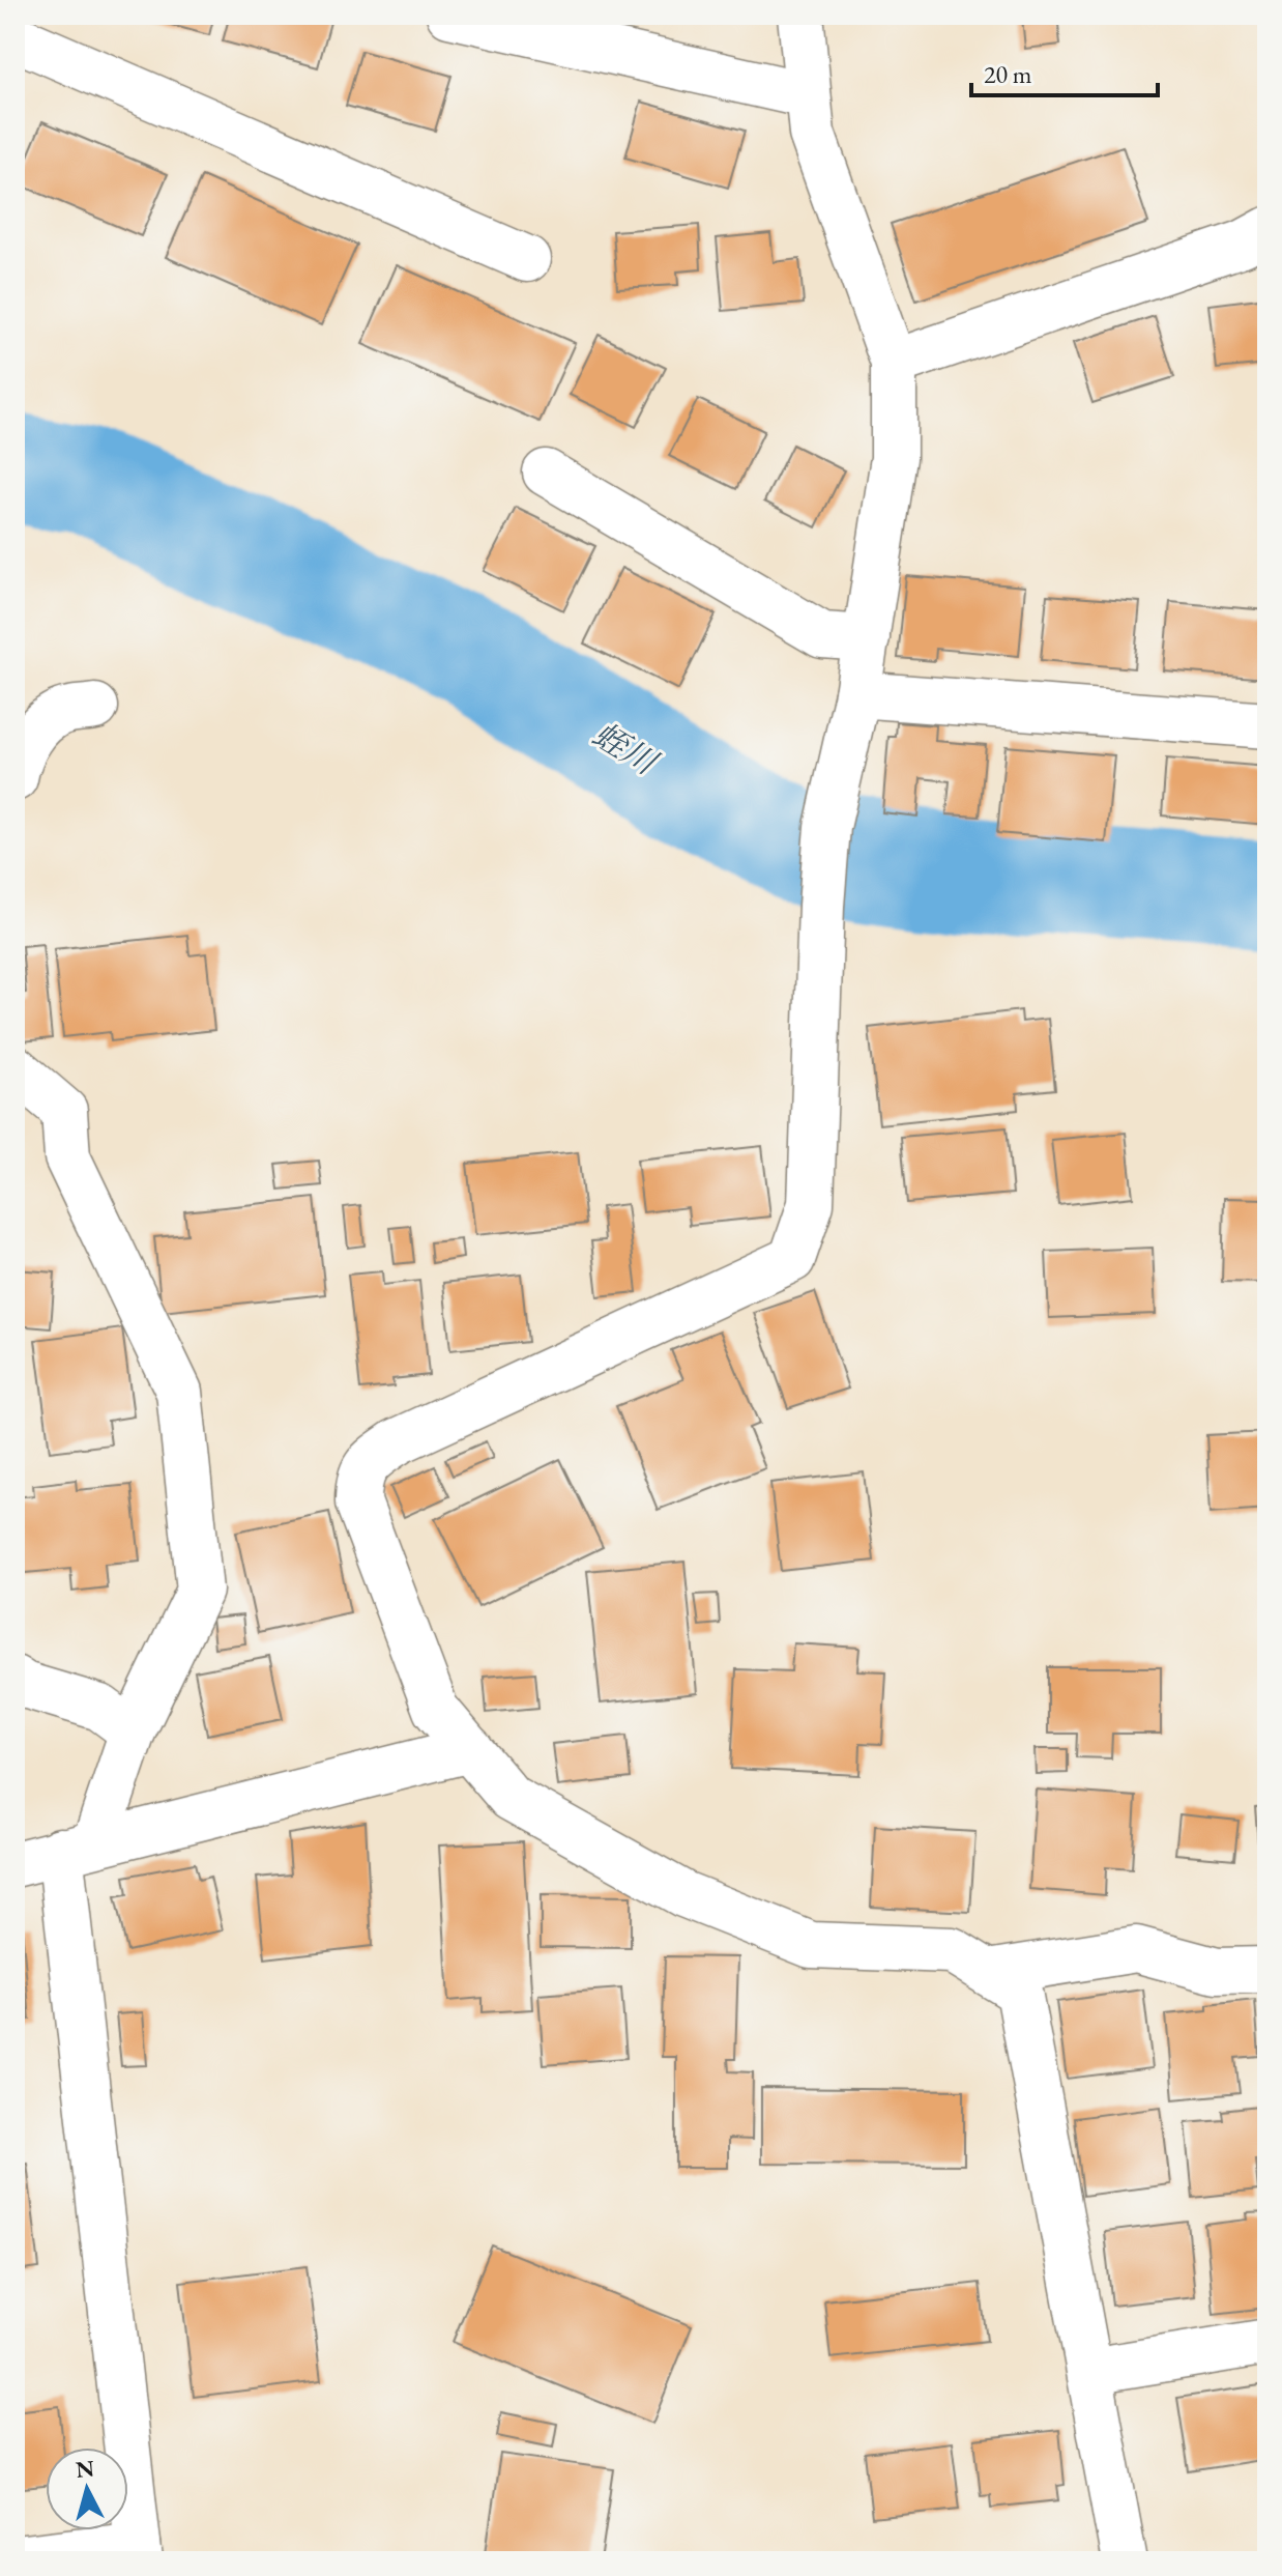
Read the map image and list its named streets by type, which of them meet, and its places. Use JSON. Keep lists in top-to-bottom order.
{
  "water": ["蛭川"],
  "scale_bar": "20 m",
  "north": "top"
}
